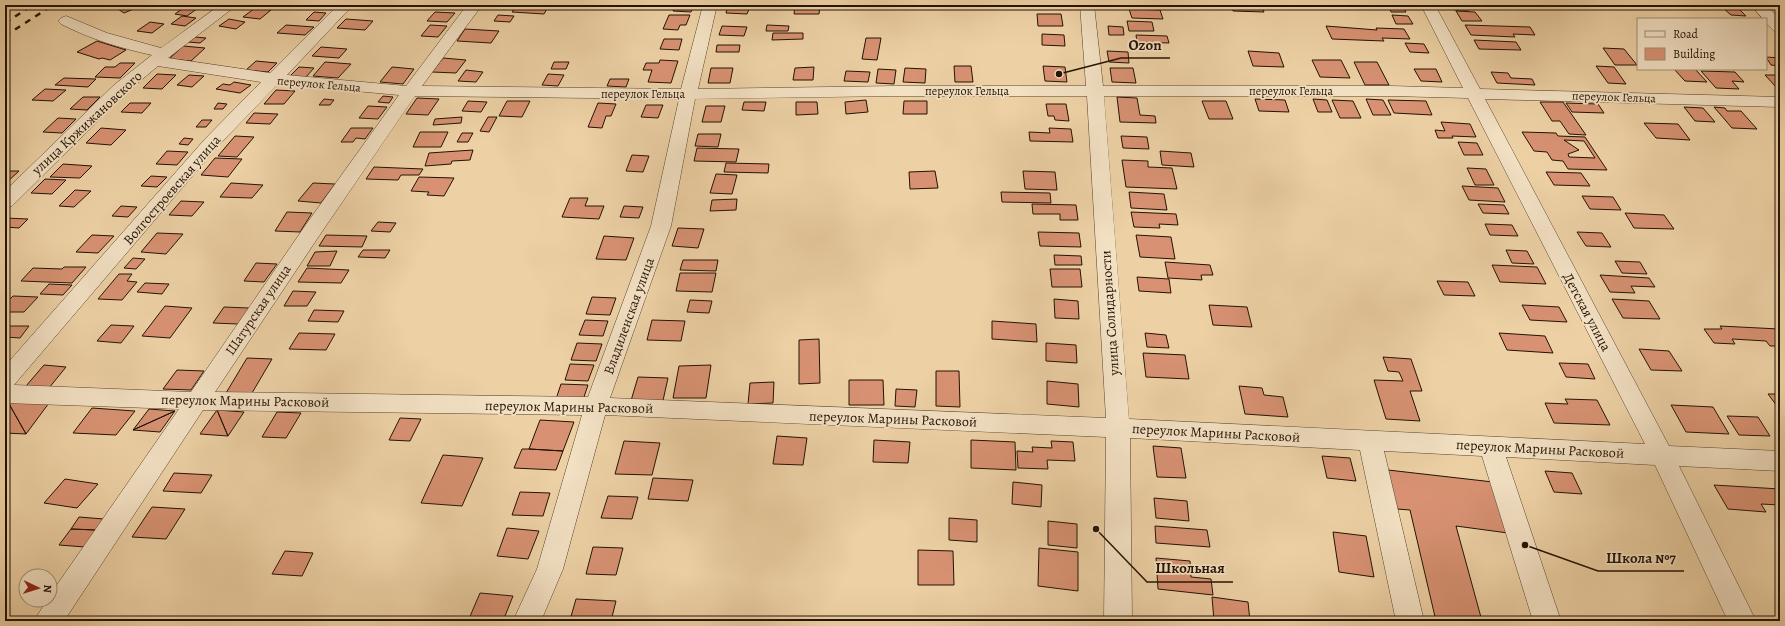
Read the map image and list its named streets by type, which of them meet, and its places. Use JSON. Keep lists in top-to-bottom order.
{
  "streets": {
    "street": [
      "переулок Гельца",
      "улица Кржижановского",
      "Волгостроевская улица",
      "Шатурская улица",
      "Детская улица",
      "улица Солидарности",
      "Владиленская улица",
      "переулок Марины Расковой"
    ]
  },
  "crossings": [
    ["переулок Гельца", "улица Кржижановского"],
    ["переулок Гельца", "Волгостроевская улица"],
    ["переулок Гельца", "Шатурская улица"],
    ["переулок Гельца", "Детская улица"],
    ["переулок Гельца", "улица Солидарности"],
    ["переулок Гельца", "Владиленская улица"],
    ["Шатурская улица", "переулок Марины Расковой"],
    ["Детская улица", "переулок Марины Расковой"],
    ["улица Солидарности", "переулок Марины Расковой"],
    ["Владиленская улица", "переулок Марины Расковой"]
  ],
  "places": ["Ozon", "Школьная", "Школа №7"],
  "legend": ["Road", "Building"],
  "north": "right"
}
